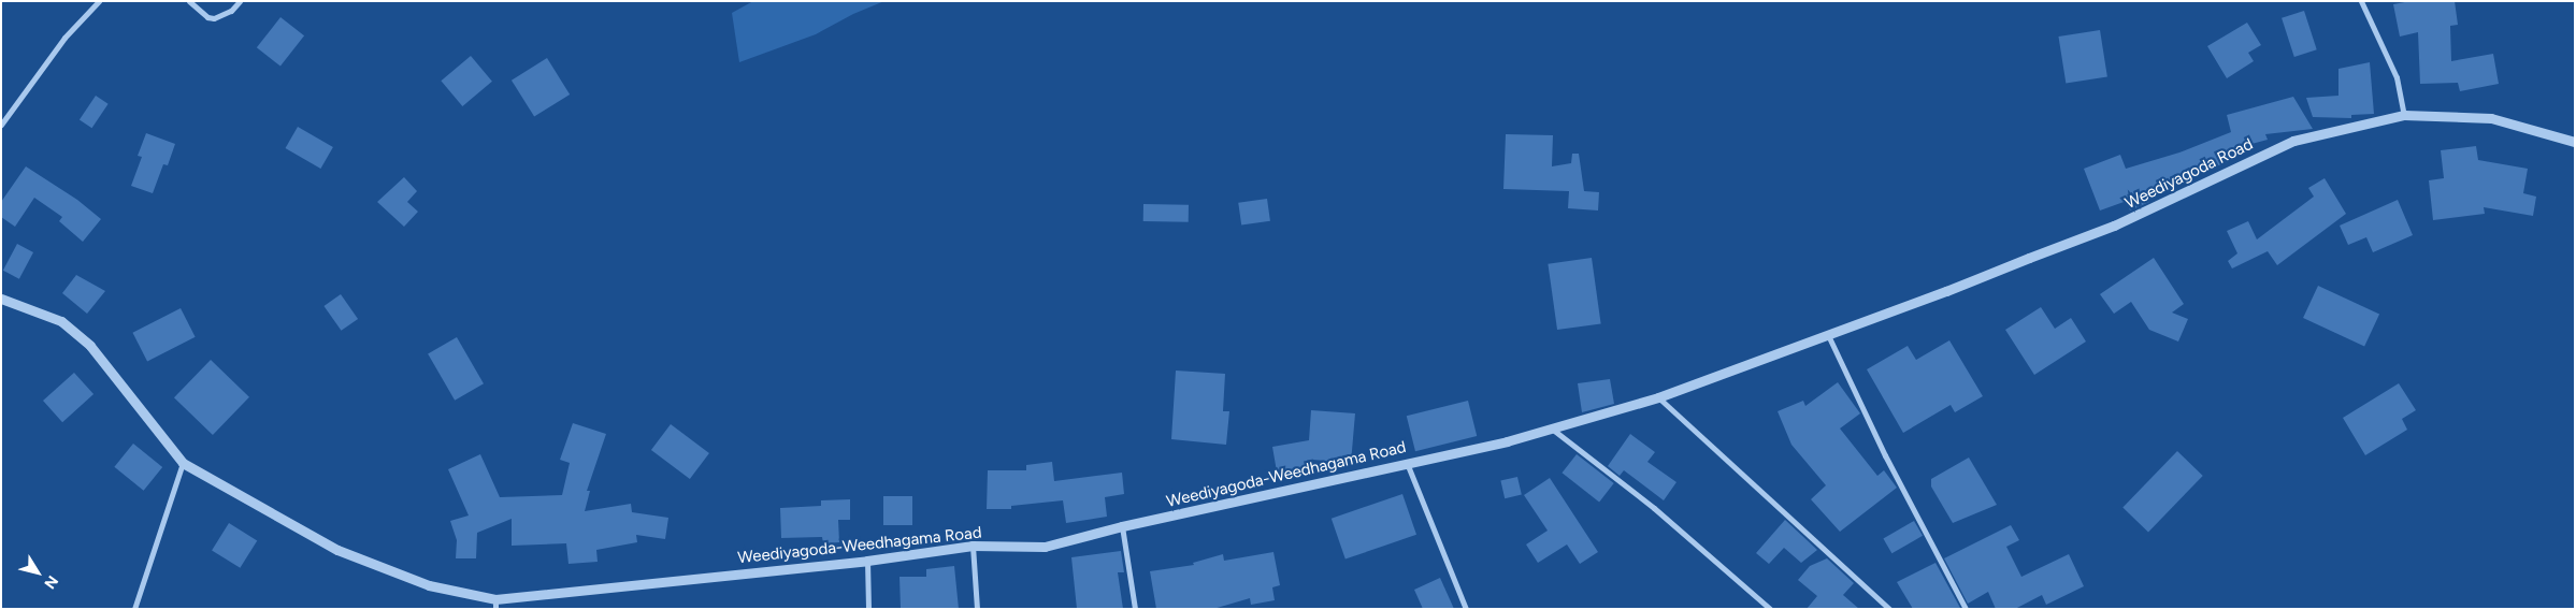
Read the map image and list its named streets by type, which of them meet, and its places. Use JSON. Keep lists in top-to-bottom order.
{
  "streets": {
    "street": ["Weediyagoda Road", "Weediyagoda-Weedhagama Road"]
  },
  "crossings": [
    ["Weediyagoda Road", "Weediyagoda-Weedhagama Road"]
  ],
  "north": "bottom right"
}
